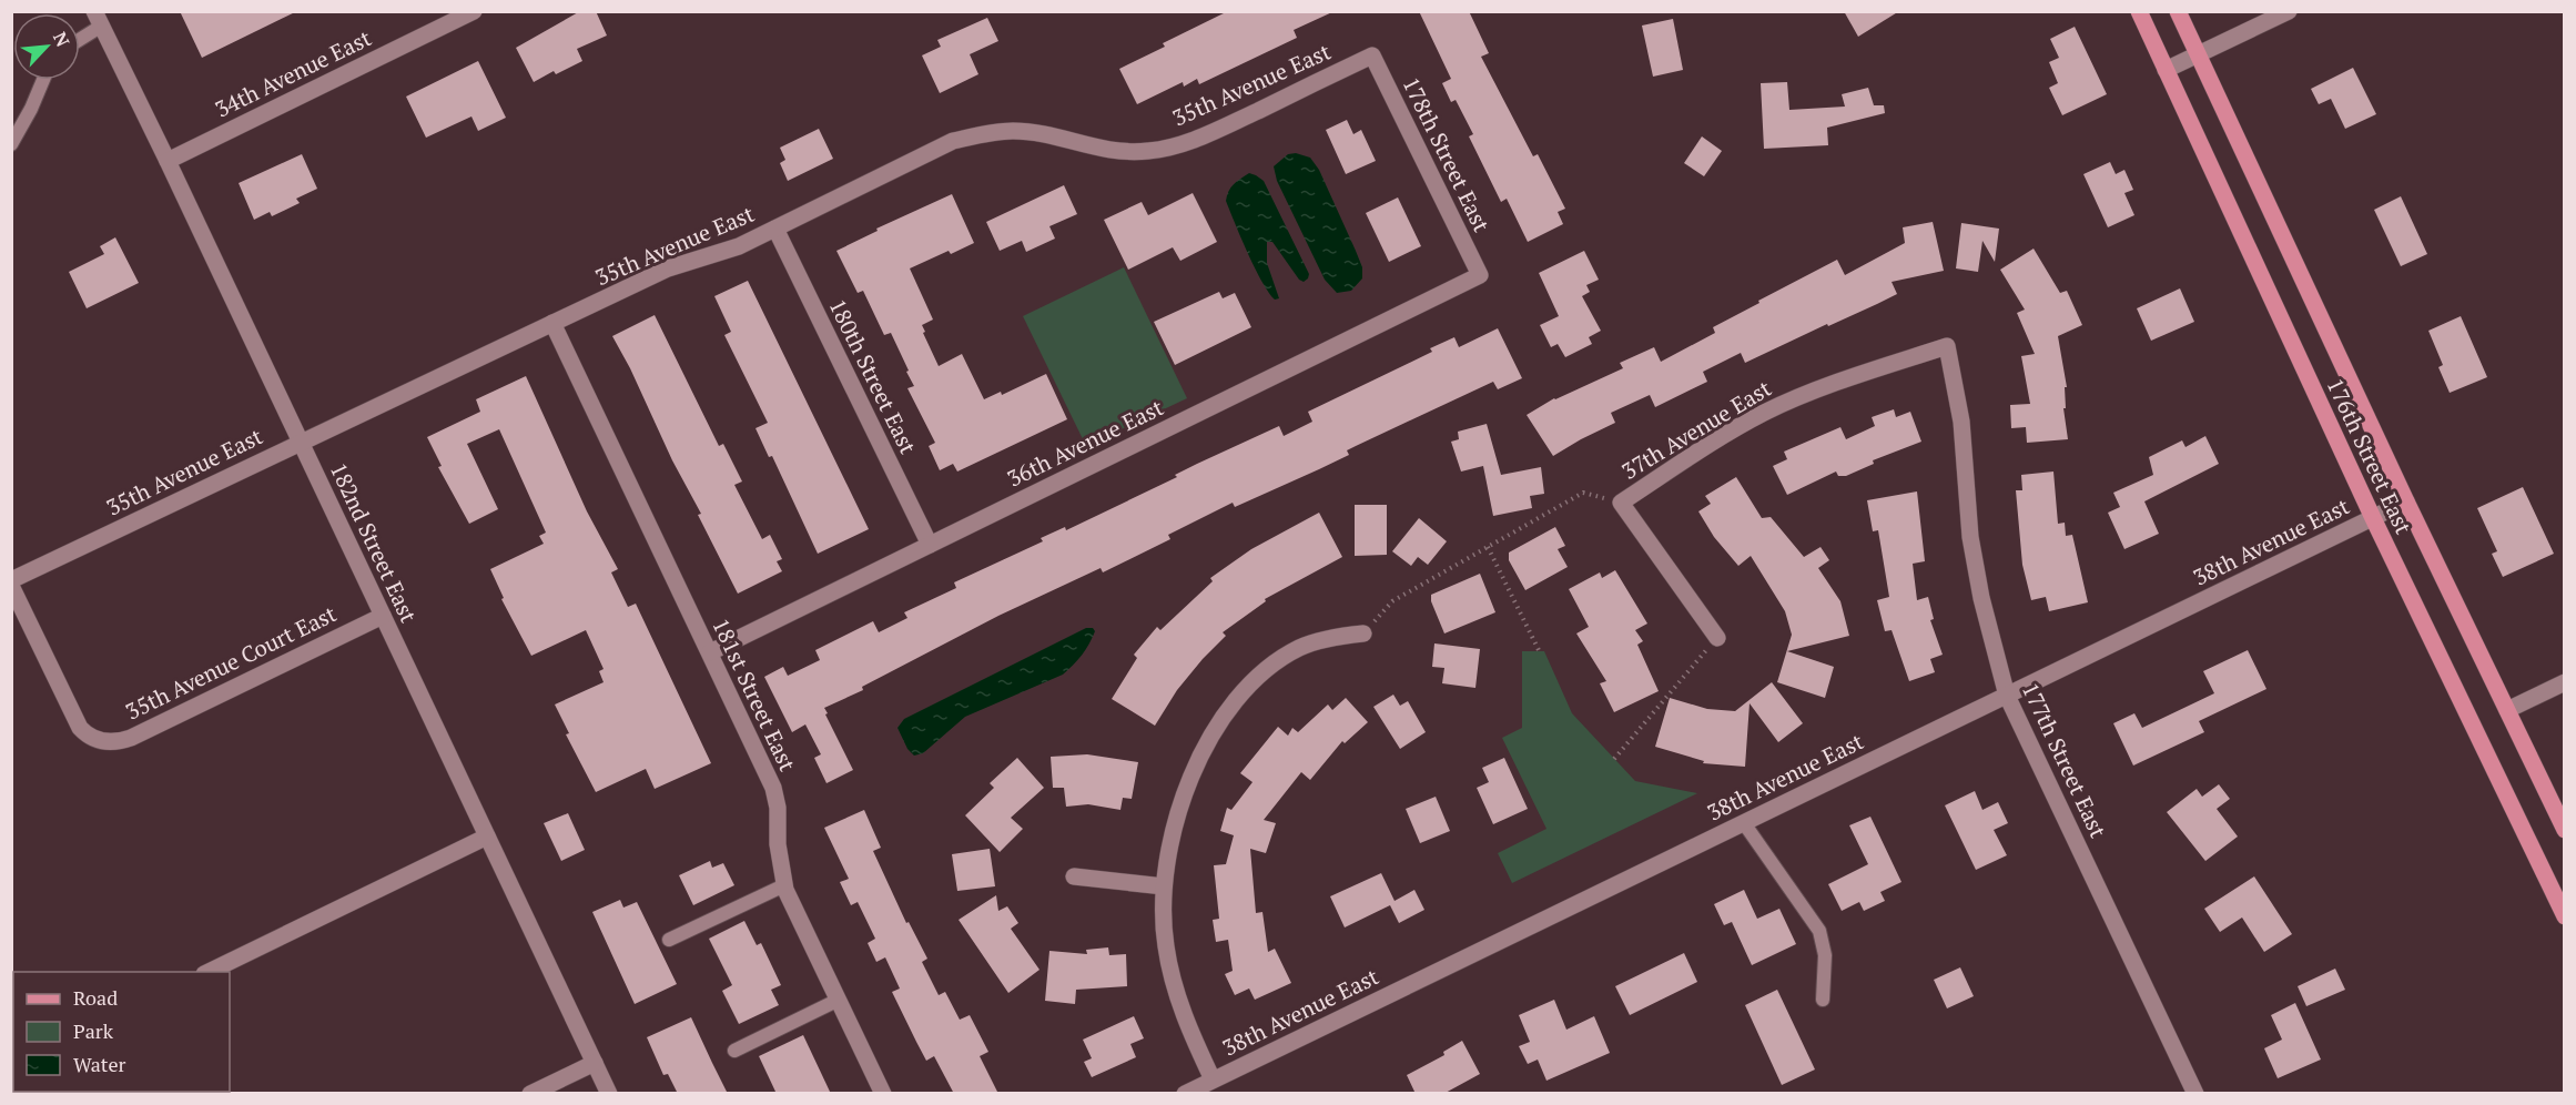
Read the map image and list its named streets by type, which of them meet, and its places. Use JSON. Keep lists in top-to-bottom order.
{
  "streets": {
    "main road": ["176th Street East"],
    "street": [
      "34th Avenue East",
      "35th Avenue East",
      "178th Street East",
      "180th Street East",
      "37th Avenue East",
      "36th Avenue East",
      "38th Avenue East",
      "182nd Street East",
      "35th Avenue Court East",
      "181st Street East",
      "177th Street East"
    ]
  },
  "crossings": [
    ["34th Avenue East", "182nd Street East"],
    ["35th Avenue East", "178th Street East"],
    ["35th Avenue East", "180th Street East"],
    ["35th Avenue East", "182nd Street East"],
    ["35th Avenue East", "181st Street East"],
    ["178th Street East", "36th Avenue East"],
    ["180th Street East", "36th Avenue East"],
    ["37th Avenue East", "177th Street East"],
    ["36th Avenue East", "181st Street East"],
    ["176th Street East", "38th Avenue East"],
    ["38th Avenue East", "177th Street East"],
    ["182nd Street East", "35th Avenue Court East"]
  ],
  "legend": ["Road", "Park", "Water"],
  "north": "top right"
}
